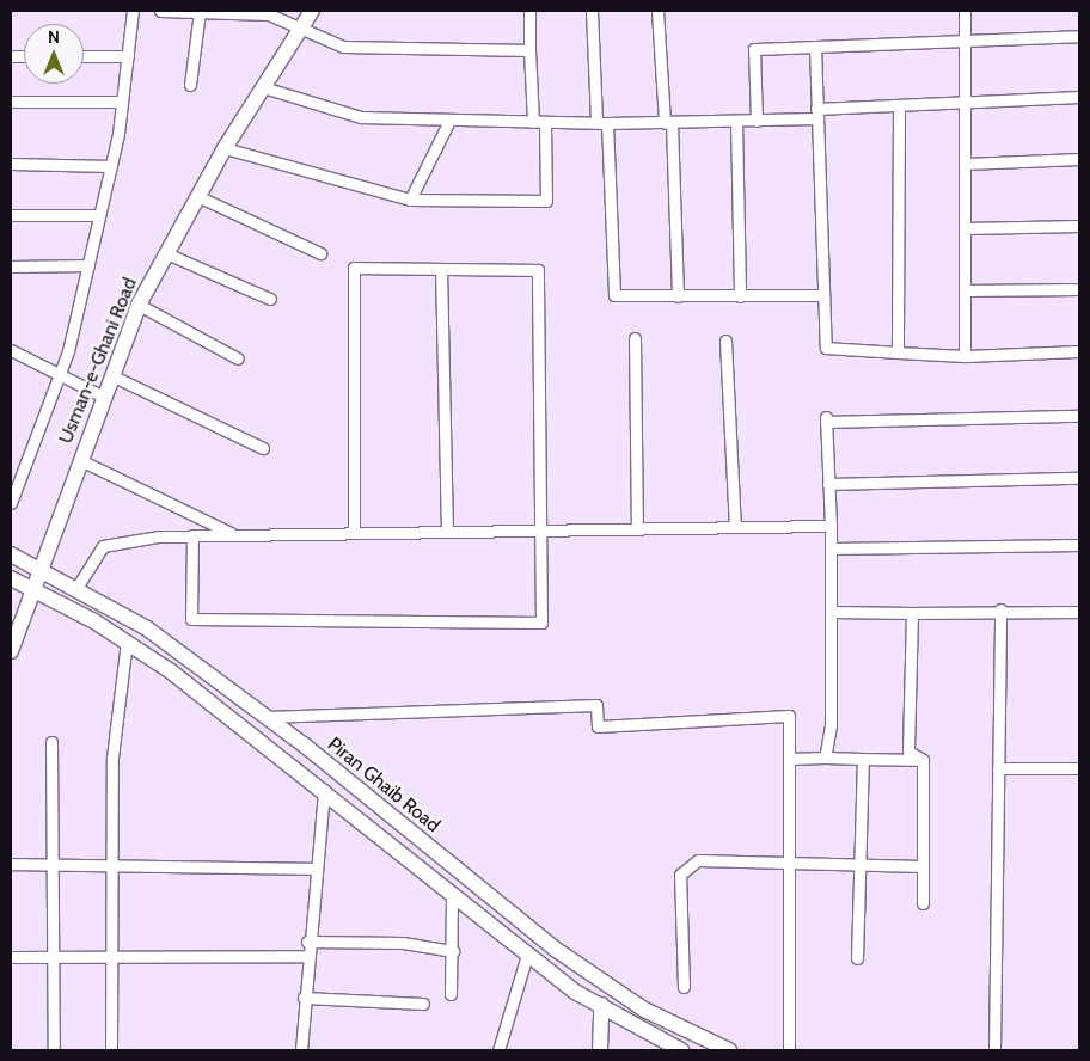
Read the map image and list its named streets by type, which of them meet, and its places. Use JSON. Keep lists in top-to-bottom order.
{
  "streets": {
    "main road": ["Usman-e-Ghani Road", "Piran Ghaib Road"]
  },
  "crossings": [
    ["Usman-e-Ghani Road", "Piran Ghaib Road"]
  ],
  "north": "top"
}
